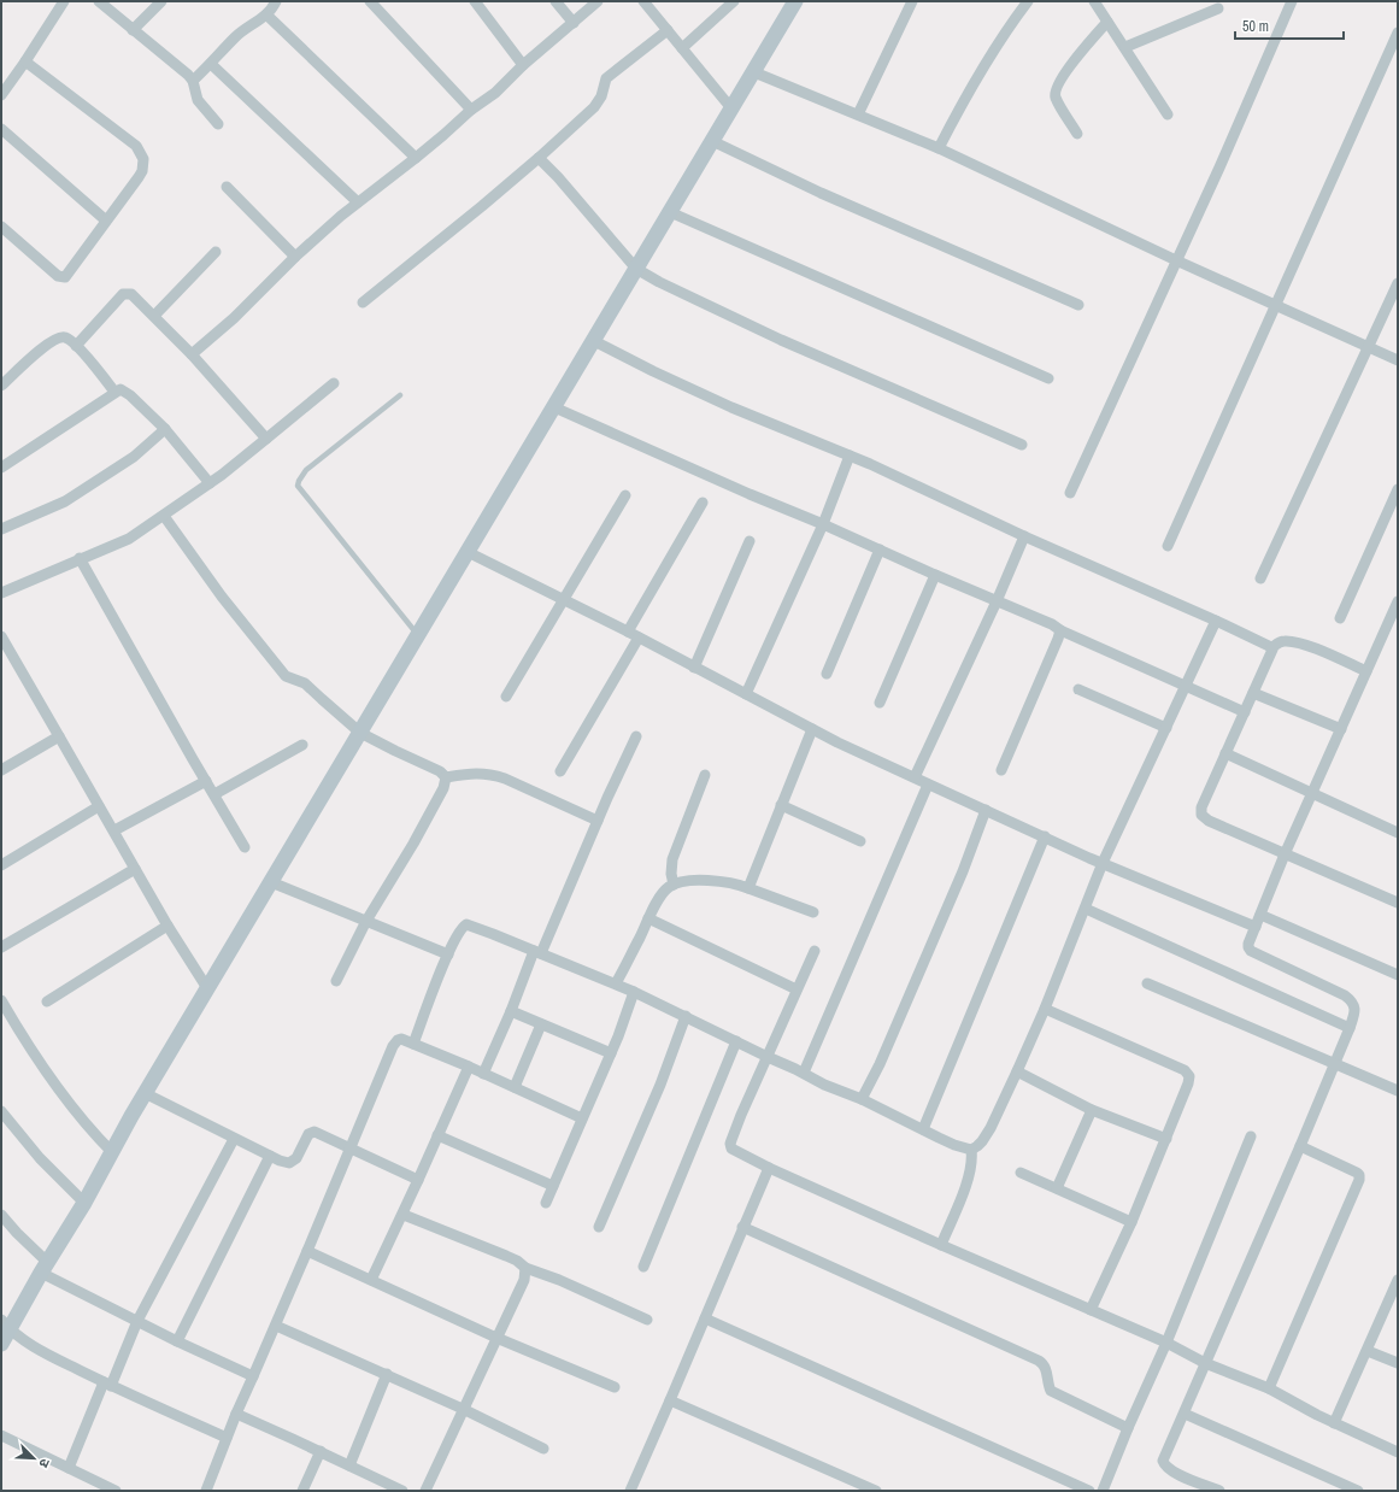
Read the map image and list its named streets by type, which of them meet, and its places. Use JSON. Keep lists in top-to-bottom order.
{
  "scale_bar": "50 m",
  "north": "bottom right"
}
